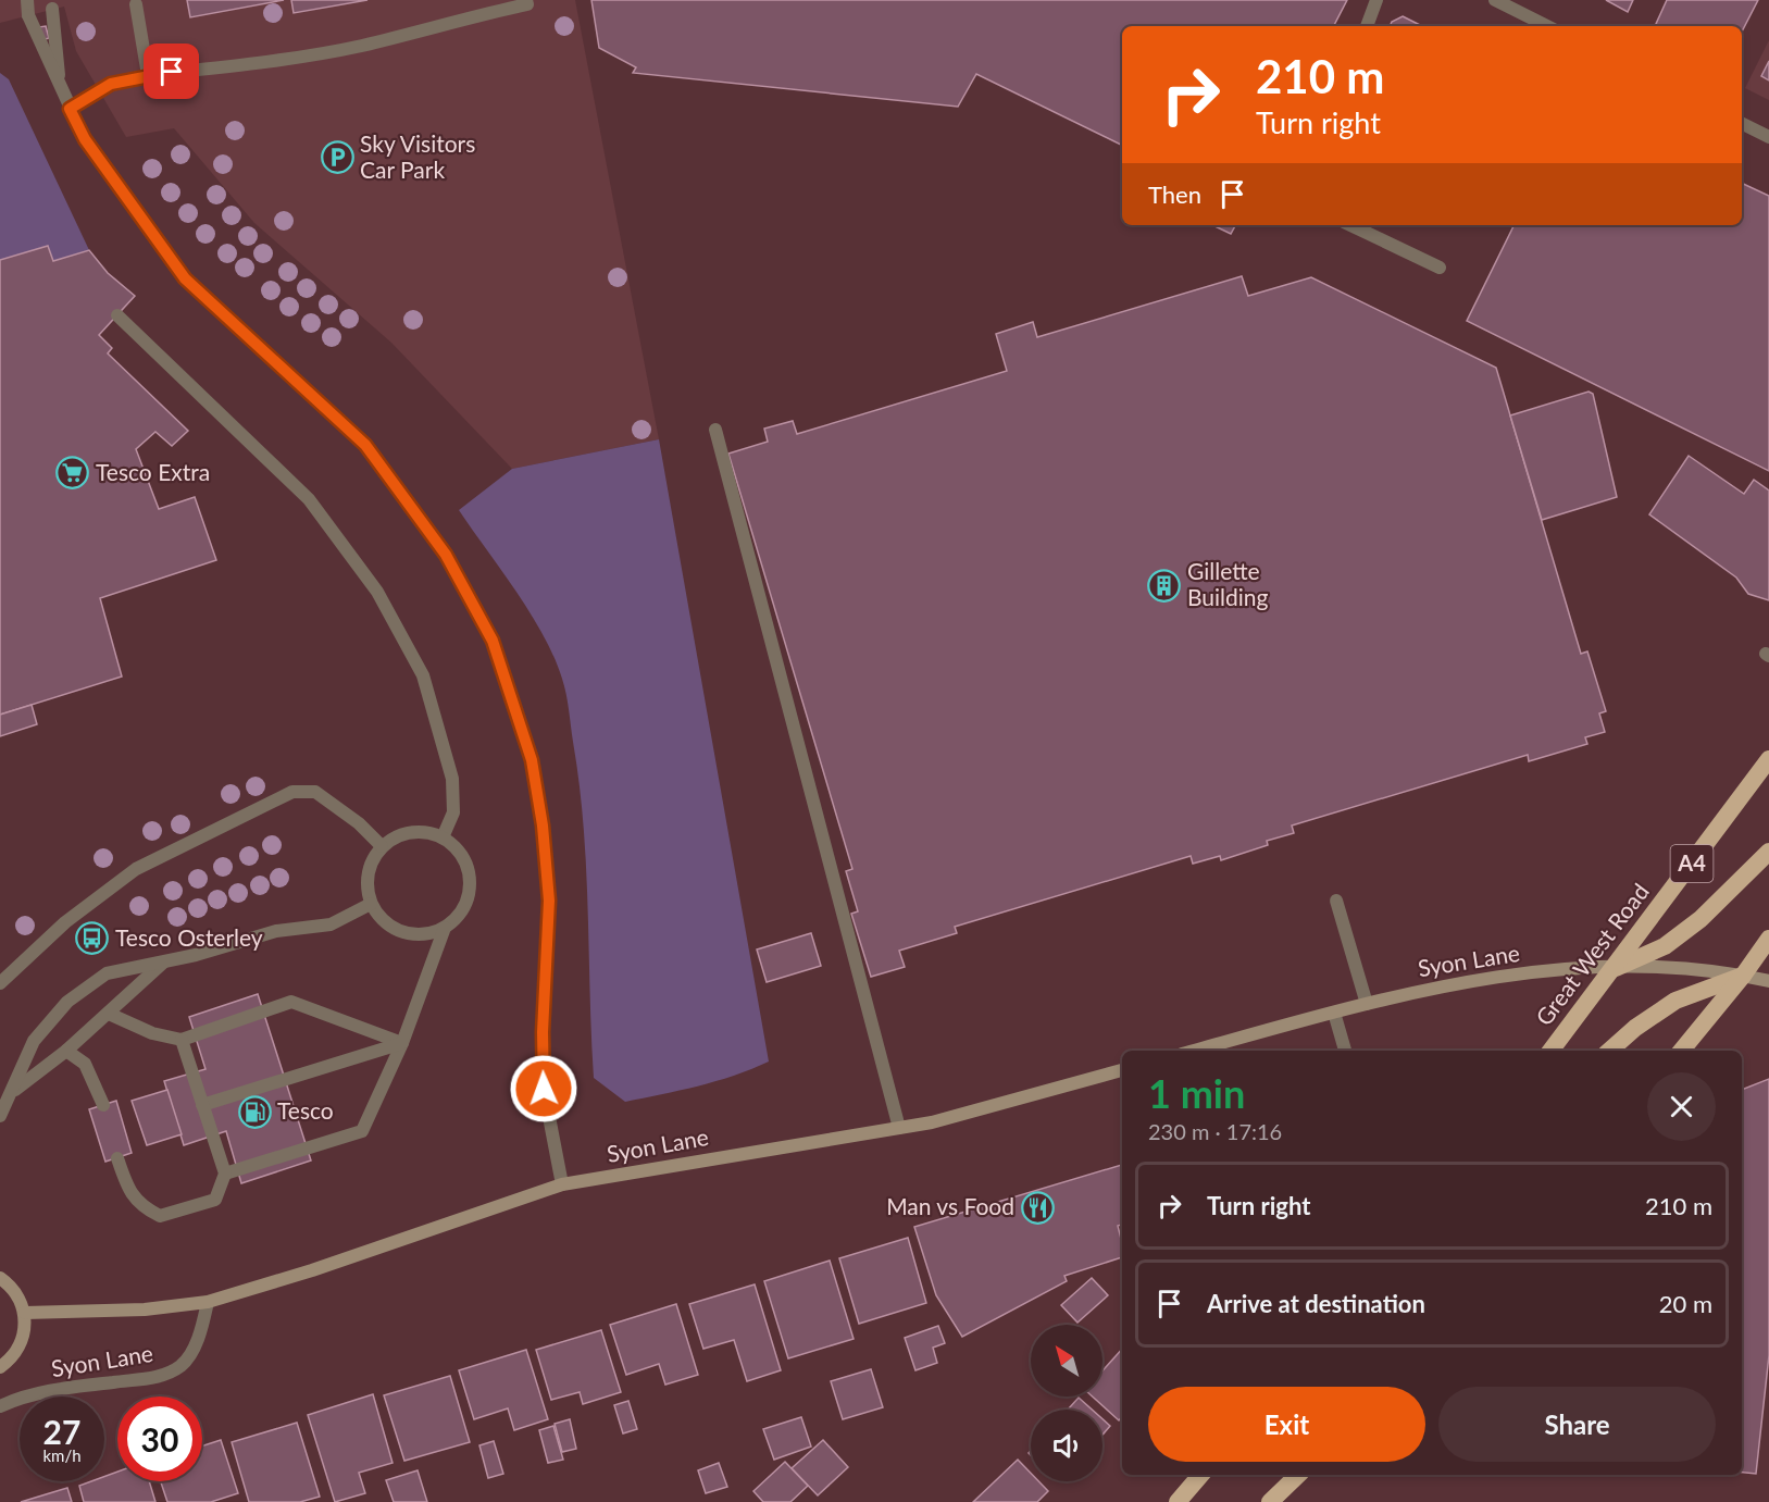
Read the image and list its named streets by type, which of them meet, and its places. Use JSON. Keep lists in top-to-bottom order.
{
  "streets": {
    "highway": ["A4", "Great West Road"],
    "main road": ["Syon Lane"]
  },
  "crossings": [
    ["A4", "Great West Road"],
    ["A4", "Syon Lane"],
    ["Great West Road", "Syon Lane"]
  ],
  "places": {
    "parking": ["Sky Visitors Car Park"],
    "supermarket": ["Tesco Extra"],
    "building": ["Gillette Building"],
    "bus stop": ["Tesco Osterley"],
    "fuel station": ["Tesco"],
    "restaurant": ["Man vs Food"]
  },
  "north": "top left",
  "page": {
    "turn": ["210 m", "Turn right"],
    "then": "Then",
    "heading": ["1 min", "230 m · 17:16"],
    "list": [
      {
        "name": "Turn right",
        "value": "210 m"
      },
      {
        "name": "Arrive at destination",
        "value": "20 m"
      }
    ],
    "buttons": ["Exit", "Share"],
    "speed": "27 km/h",
    "limit": "30"
  }
}
